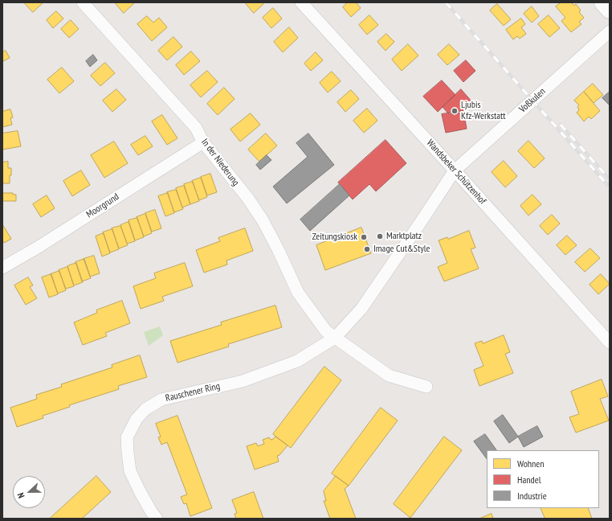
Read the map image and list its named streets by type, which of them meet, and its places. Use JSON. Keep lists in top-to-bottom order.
{
  "streets": {
    "street": [
      "Voßkulen",
      "In der Niederung",
      "Wandsbeker Schützenhof",
      "Moorgrund",
      "Rauschener Ring"
    ]
  },
  "crossings": [
    ["Voßkulen", "Wandsbeker Schützenhof"],
    ["Voßkulen", "Rauschener Ring"],
    ["In der Niederung", "Moorgrund"],
    ["In der Niederung", "Rauschener Ring"],
    ["Wandsbeker Schützenhof", "Rauschener Ring"]
  ],
  "places": [
    "Ljubis Kfz-Werkstatt",
    "Marktplatz",
    "Zeitungskiosk",
    "Image Cut&Style"
  ],
  "legend": ["Wohnen", "Handel", "Industrie"],
  "north": "left"
}
